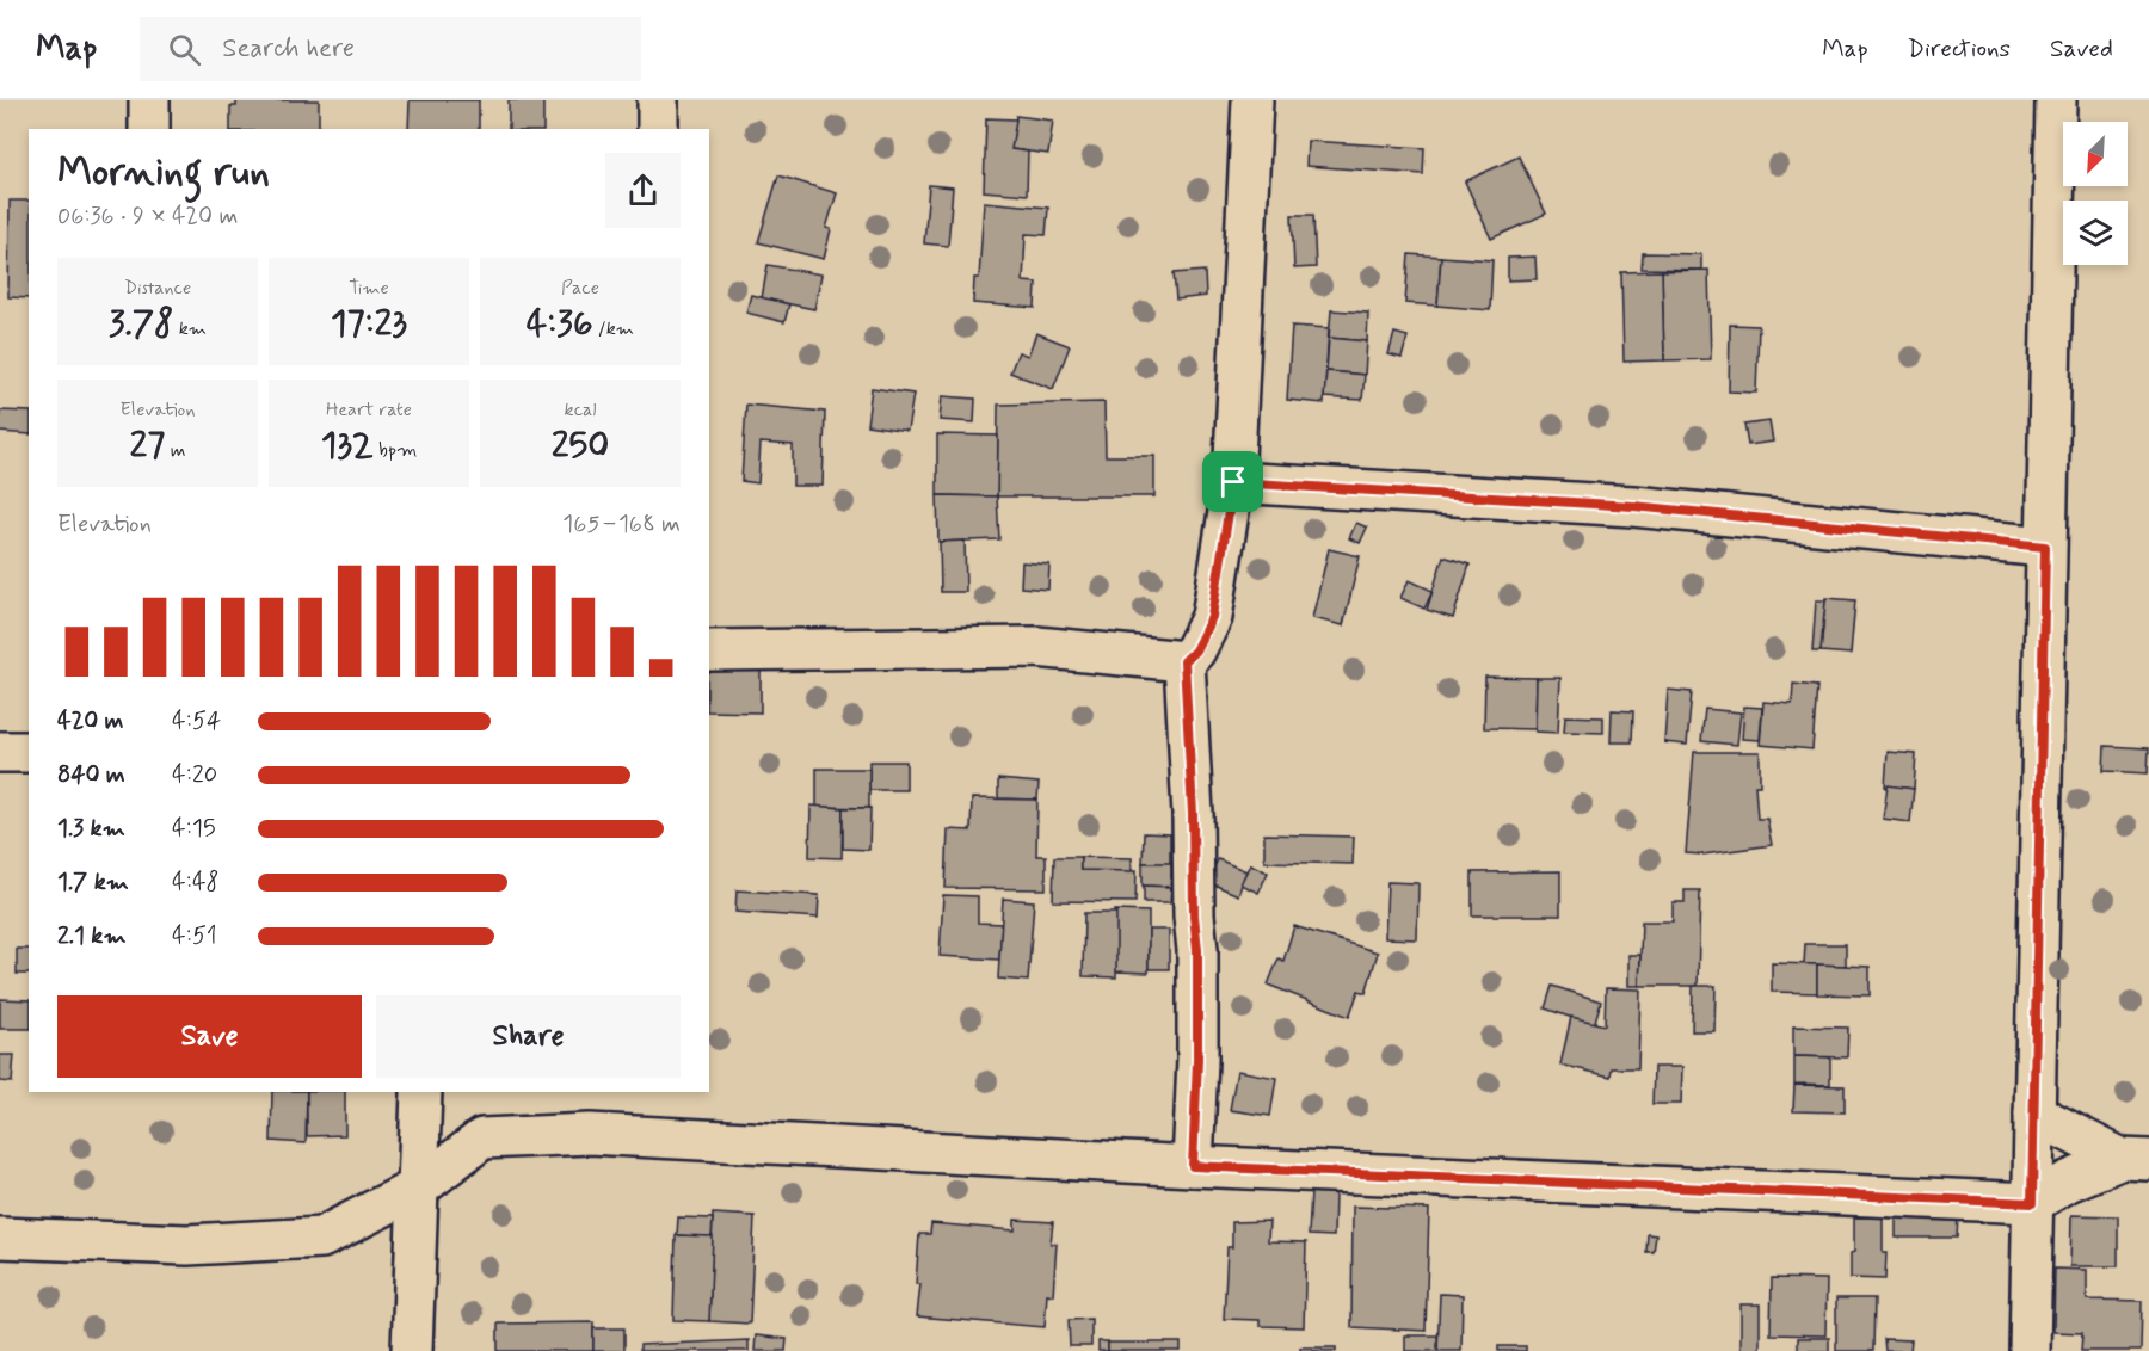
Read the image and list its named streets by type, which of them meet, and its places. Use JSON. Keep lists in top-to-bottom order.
{
  "north": "bottom left",
  "page": {
    "header": "Map",
    "search": "Search here",
    "nav": ["Map", "Directions", "Saved"],
    "heading": ["Morning run", "06:36 · 9 × 420 m"],
    "stats": [
      ["Distance", "3.78 km"],
      ["Time", "17:23"],
      ["Pace", "4:36 /km"],
      ["Elevation", "27 m"],
      ["Heart rate", "132 bpm"],
      ["kcal", "250"]
    ],
    "chart": ["Elevation", "165–168 m"],
    "list": [
      {
        "name": "420 m",
        "note": "4:54"
      },
      {
        "name": "840 m",
        "note": "4:20"
      },
      {
        "name": "1.3 km",
        "note": "4:15"
      },
      {
        "name": "1.7 km",
        "note": "4:48"
      },
      {
        "name": "2.1 km",
        "note": "4:51"
      }
    ],
    "buttons": ["Save", "Share"]
  }
}
